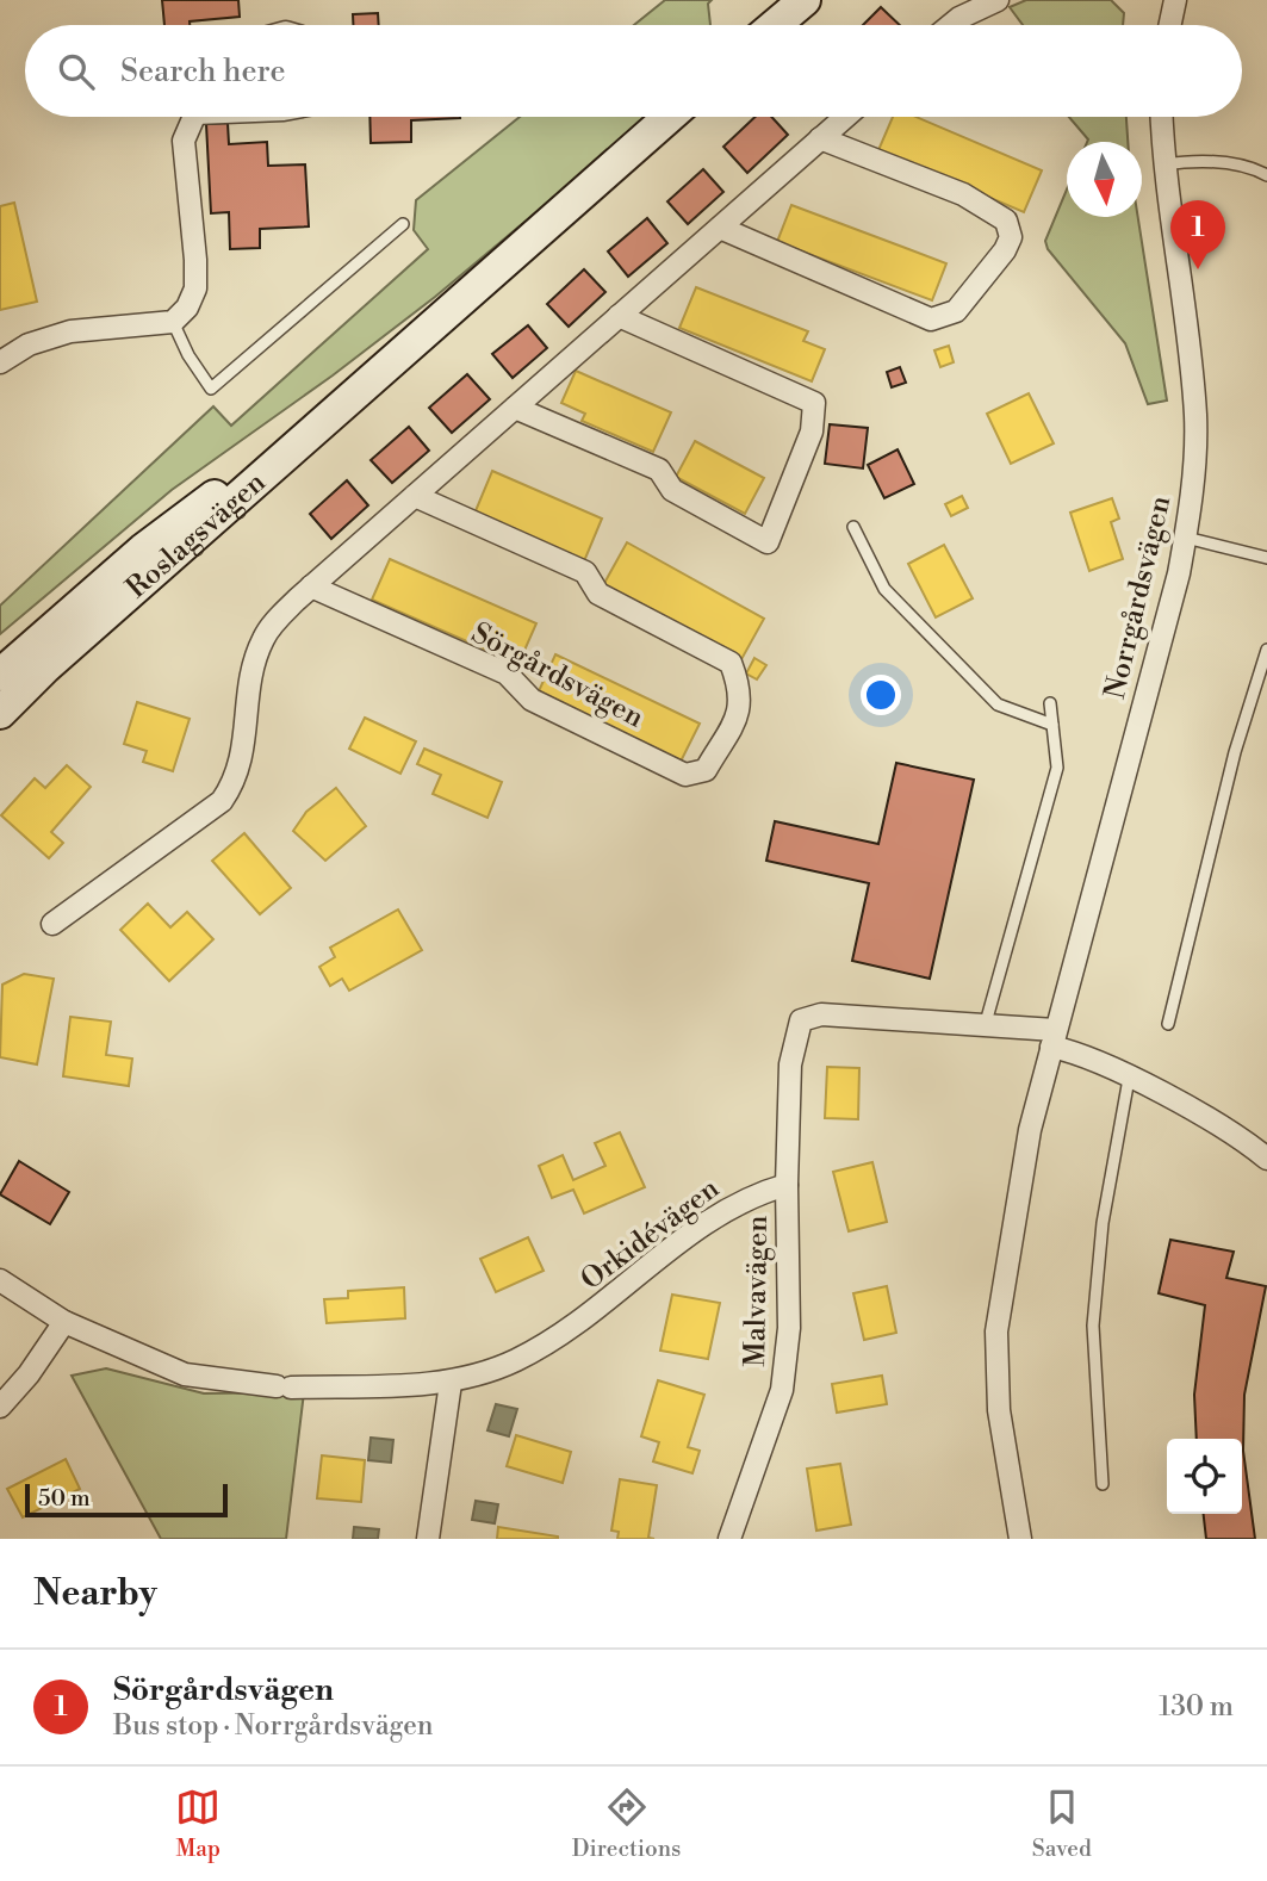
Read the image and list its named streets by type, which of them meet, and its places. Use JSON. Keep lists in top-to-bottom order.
{
  "streets": {
    "main road": ["Roslagsvägen"],
    "street": [
      "Norrgårdsvägen",
      "Sörgårdsvägen",
      "Orkidévägen",
      "Malvavägen"
    ]
  },
  "crossings": [
    ["Orkidévägen", "Malvavägen"]
  ],
  "scale_bar": "50 m",
  "north": "bottom",
  "page": {
    "search": "Search here",
    "pins": "1",
    "scale": "50 m",
    "heading": "Nearby",
    "list": [
      {
        "mark": "1",
        "name": "Sörgårdsvägen",
        "note": "Bus stop · Norrgårdsvägen",
        "value": "130 m"
      }
    ],
    "nav": ["Map", "Directions", "Saved"]
  }
}
